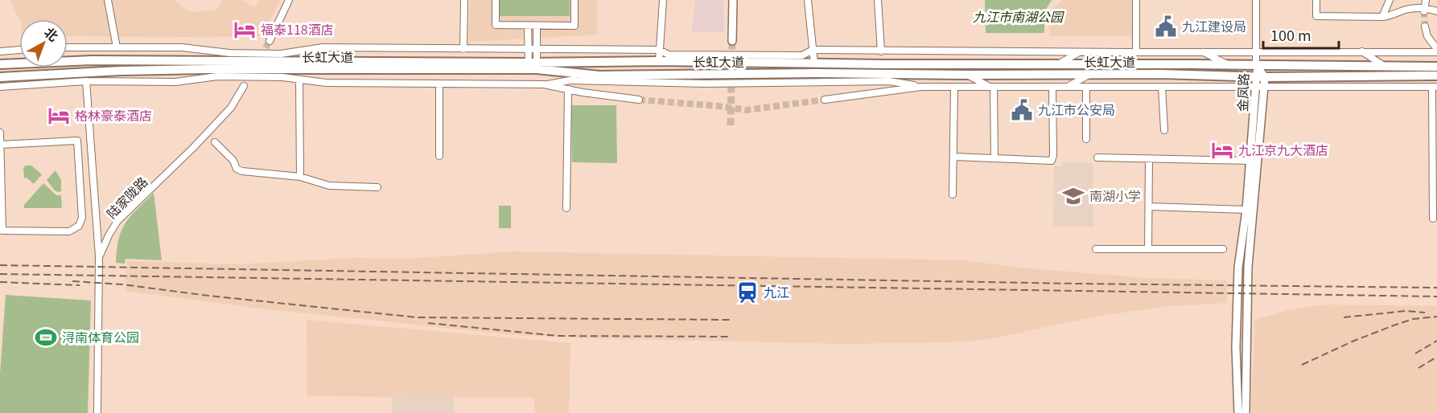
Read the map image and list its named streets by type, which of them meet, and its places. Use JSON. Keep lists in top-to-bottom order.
{
  "streets": {
    "highway": ["长虹大道"],
    "main road": ["金凤路"],
    "street": ["陆家陇路"]
  },
  "crossings": [
    ["长虹大道", "金凤路"]
  ],
  "parks": ["九江市南湖公园"],
  "places": {
    "public building": ["九江建设局", "九江市公安局"],
    "hotel": ["福泰118酒店", "格林豪泰酒店", "九江京九大酒店"],
    "school or university": ["南湖小学"],
    "station": ["九江"],
    "sports": ["浔南体育公园"]
  },
  "scale_bar": "100 m",
  "north": "top right"
}
